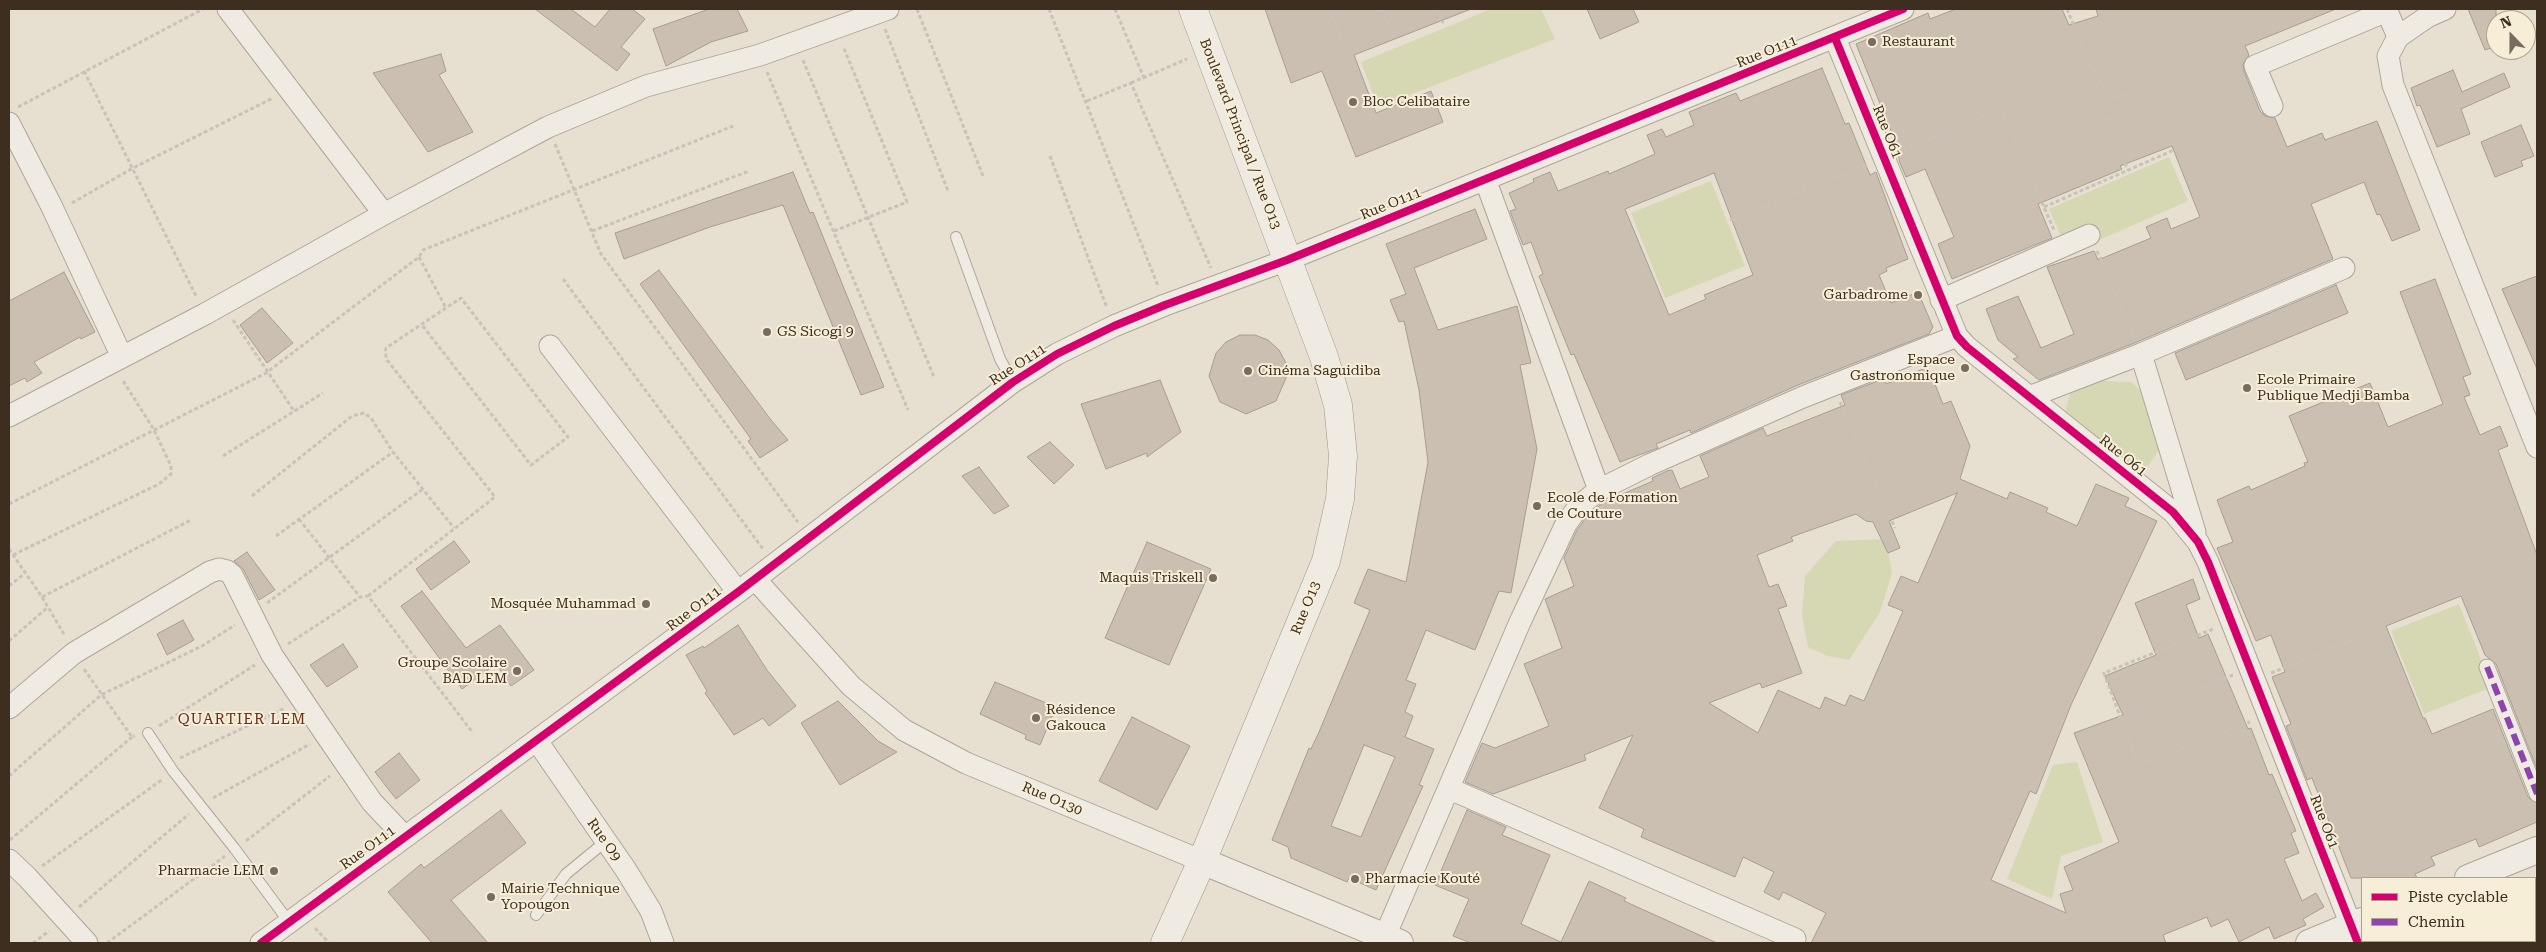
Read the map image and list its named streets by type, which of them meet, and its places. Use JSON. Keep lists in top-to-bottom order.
{
  "streets": {
    "main road": ["Boulevard Principal / Rue O13", "Rue O13"],
    "street": [
      "Rue O111",
      "Rue O61",
      "Rue O130",
      "Rue O9"
    ]
  },
  "crossings": [
    ["Rue O111", "Rue O61"],
    ["Rue O111", "Boulevard Principal / Rue O13"],
    ["Rue O111", "Rue O13"],
    ["Rue O111", "Rue O130"],
    ["Rue O111", "Rue O9"],
    ["Boulevard Principal / Rue O13", "Rue O13"],
    ["Rue O13", "Rue O130"]
  ],
  "districts": ["QUARTIER LEM"],
  "places": [
    "Restaurant",
    "Bloc Celibataire",
    "Garbadrome",
    "GS Sicogi 9",
    "Espace Gastronomique",
    "Cinéma Saguidiba",
    "Ecole Primaire Publique Medji Bamba",
    "Ecole de Formation de Couture",
    "Maquis Triskell",
    "Mosquée Muhammad",
    "Groupe Scolaire BAD LEM",
    "Résidence Gakouca",
    "Pharmacie LEM",
    "Pharmacie Kouté",
    "Mairie Technique Yopougon"
  ],
  "legend": ["Piste cyclable", "Chemin"],
  "north": "top"
}
